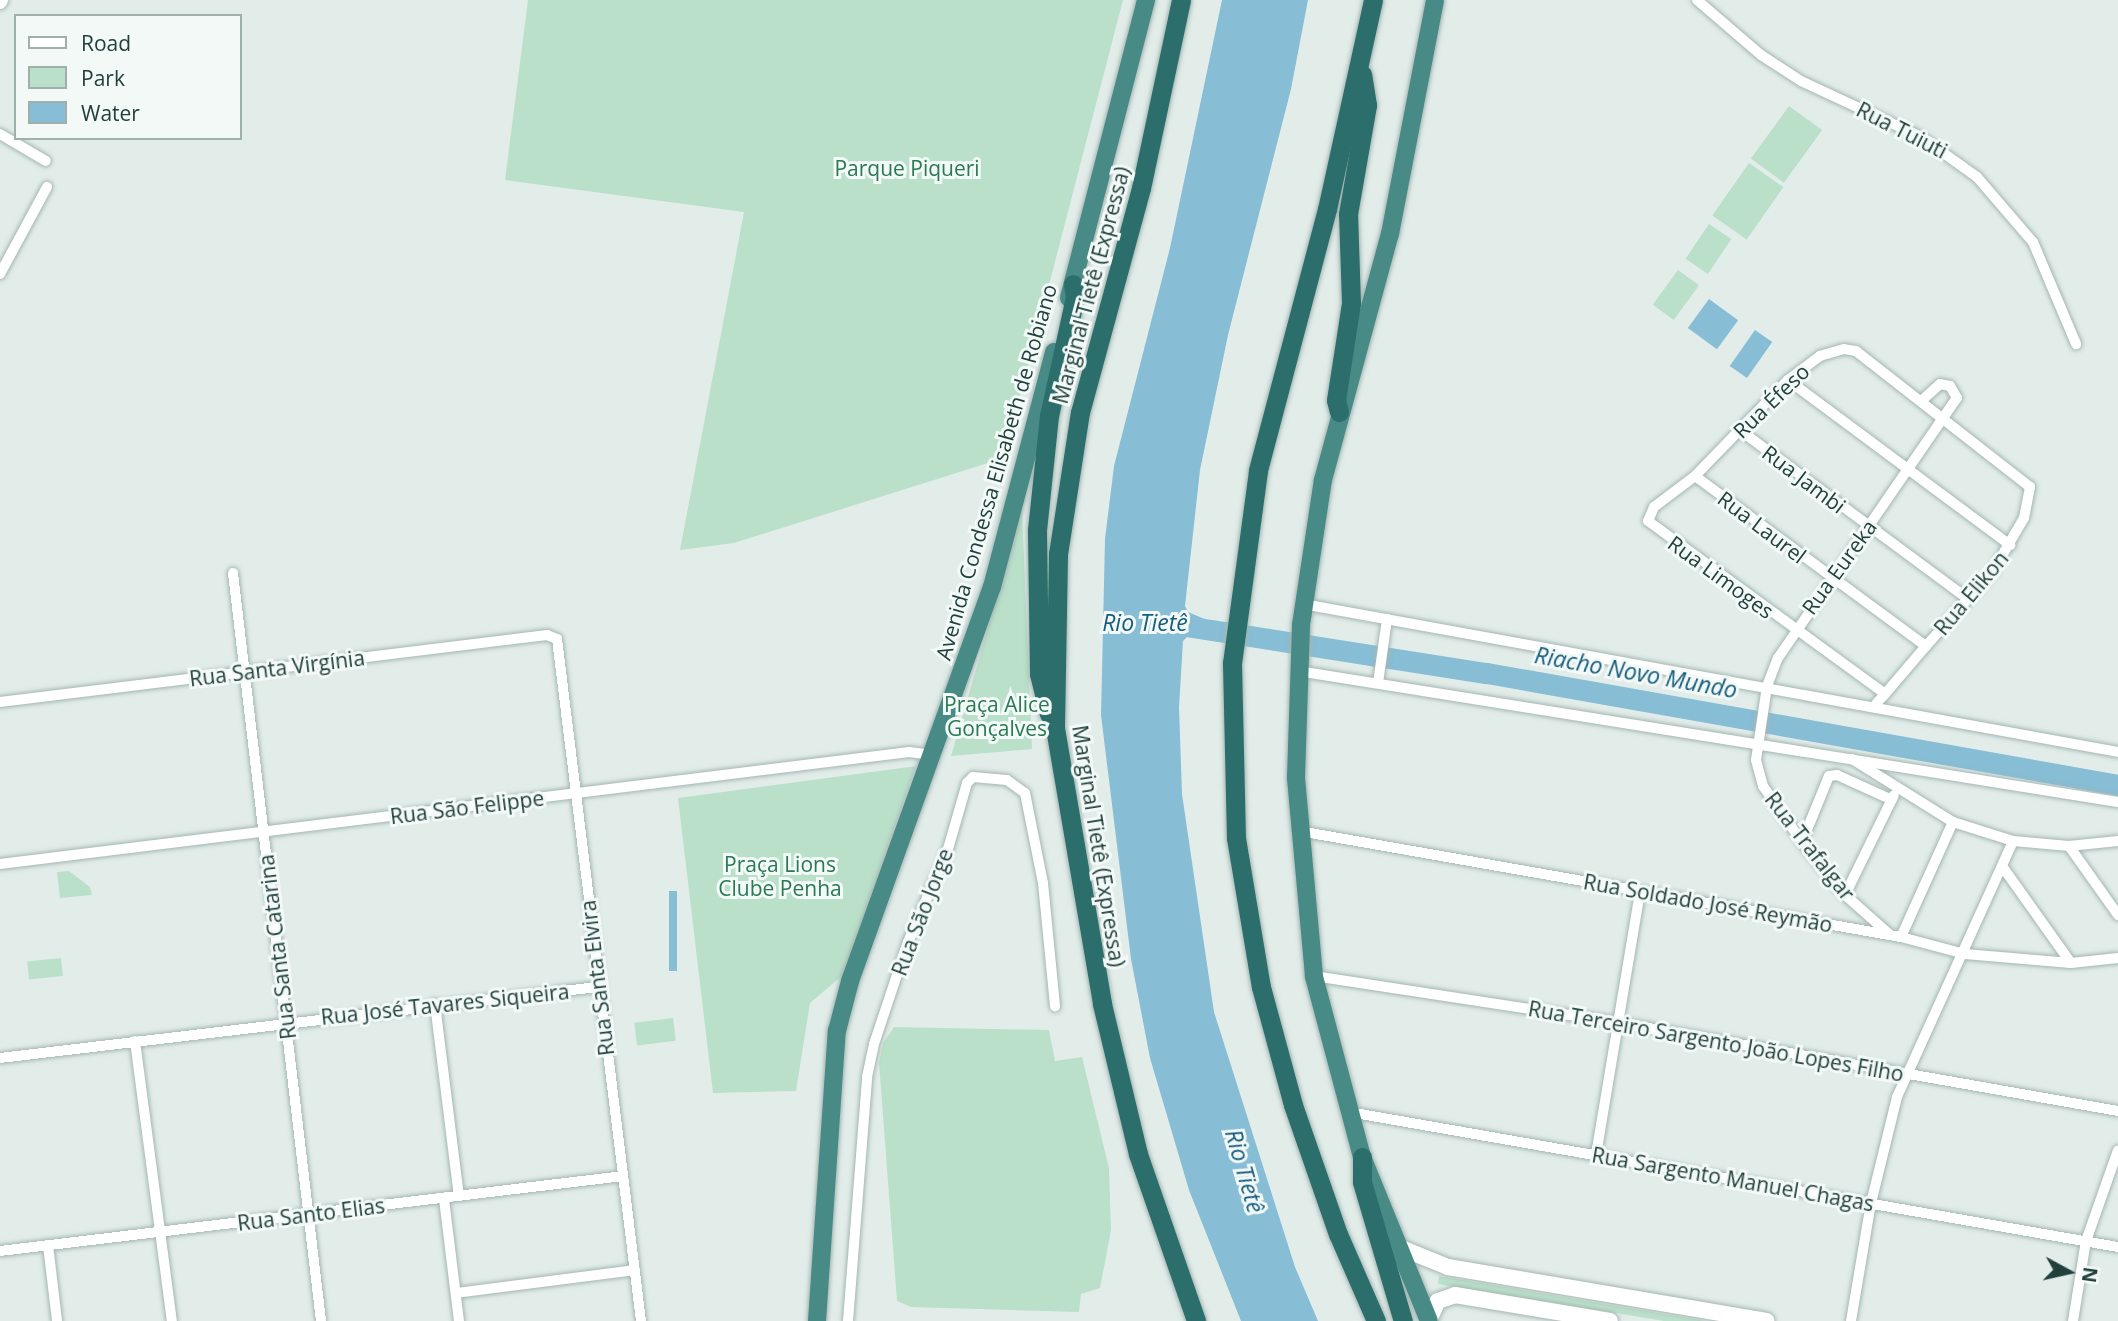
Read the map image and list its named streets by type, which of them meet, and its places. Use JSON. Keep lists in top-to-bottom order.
{
  "streets": {
    "highway": ["Marginal Tietê (Expressa)", "Avenida Condessa Elisabeth de Robiano"],
    "street": [
      "Rua Tuiuti",
      "Rua Éfeso",
      "Rua Jambi",
      "Rua Laurel",
      "Rua Eureka",
      "Rua Limoges",
      "Rua Elikon",
      "Rua Santa Virgínia",
      "Rua São Felippe",
      "Rua Trafalgar",
      "Rua Soldado José Reymão",
      "Rua São Jorge",
      "Rua Santa Catarina",
      "Rua Santa Elvira",
      "Rua José Tavares Siqueira",
      "Rua Terceiro Sargento João Lopes Filho",
      "Rua Sargento Manuel Chagas",
      "Rua Santo Elias"
    ]
  },
  "crossings": [
    ["Rua Éfeso", "Rua Jambi"],
    ["Rua Éfeso", "Rua Laurel"],
    ["Rua Éfeso", "Rua Eureka"],
    ["Rua Éfeso", "Rua Limoges"],
    ["Rua Éfeso", "Rua Elikon"],
    ["Avenida Condessa Elisabeth de Robiano", "Rua São Felippe"],
    ["Rua Jambi", "Rua Eureka"],
    ["Rua Jambi", "Rua Elikon"],
    ["Rua Laurel", "Rua Eureka"],
    ["Rua Laurel", "Rua Elikon"],
    ["Rua Eureka", "Rua Limoges"],
    ["Rua Eureka", "Rua Elikon"],
    ["Rua Eureka", "Rua Trafalgar"],
    ["Rua Limoges", "Rua Elikon"],
    ["Rua Santa Virgínia", "Rua Santa Catarina"],
    ["Rua Santa Virgínia", "Rua Santa Elvira"],
    ["Rua São Felippe", "Rua Santa Catarina"],
    ["Rua São Felippe", "Rua Santa Elvira"],
    ["Rua Trafalgar", "Rua Soldado José Reymão"],
    ["Rua Santa Catarina", "Rua José Tavares Siqueira"],
    ["Rua Santa Catarina", "Rua Santo Elias"],
    ["Rua Santa Elvira", "Rua José Tavares Siqueira"],
    ["Rua Santa Elvira", "Rua Santo Elias"]
  ],
  "water": ["Rio Tietê", "Riacho Novo Mundo"],
  "parks": ["Parque Piqueri", "Praça Alice Gonçalves", "Praça Lions Clube Penha"],
  "legend": ["Road", "Park", "Water"],
  "north": "right"
}
